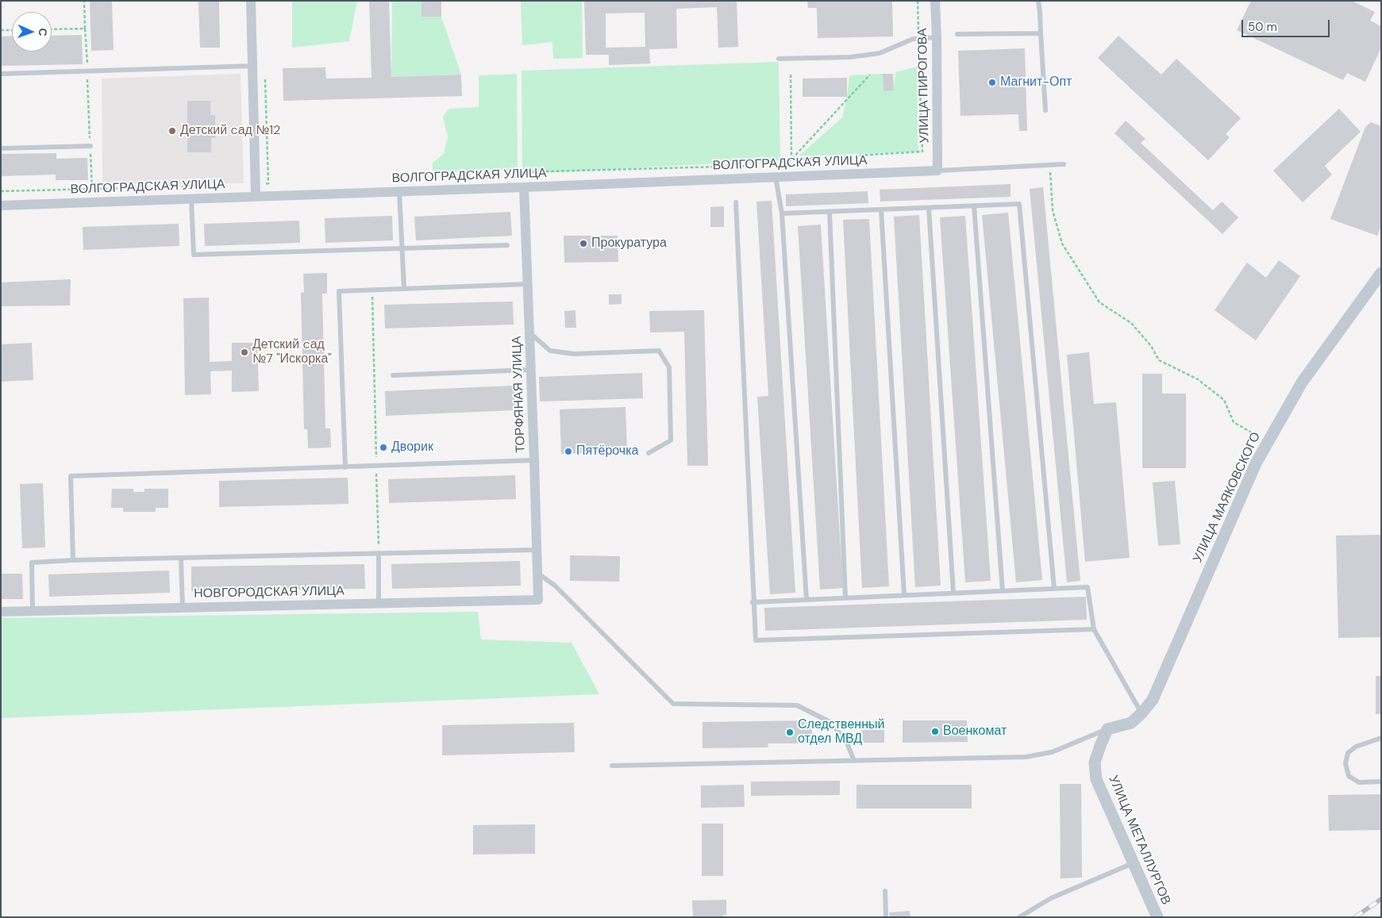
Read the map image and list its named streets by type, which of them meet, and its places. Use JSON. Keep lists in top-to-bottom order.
{
  "streets": {
    "street": [
      "УЛИЦА ПИРОГОВА",
      "ВОЛГОГРАДСКАЯ УЛИЦА",
      "ТОРФЯНАЯ УЛИЦА",
      "УЛИЦА МАЯКОВСКОГО",
      "НОВГОРОДСКАЯ УЛИЦА",
      "УЛИЦА МЕТАЛЛУРГОВ"
    ]
  },
  "crossings": [
    ["УЛИЦА ПИРОГОВА", "ВОЛГОГРАДСКАЯ УЛИЦА"],
    ["ВОЛГОГРАДСКАЯ УЛИЦА", "ТОРФЯНАЯ УЛИЦА"],
    ["ТОРФЯНАЯ УЛИЦА", "НОВГОРОДСКАЯ УЛИЦА"],
    ["УЛИЦА МАЯКОВСКОГО", "УЛИЦА МЕТАЛЛУРГОВ"]
  ],
  "places": [
    "Магнит-Опт",
    "Детский cад №12",
    "Прокуратура",
    "Детский cад №7 \"Искорка\"",
    "Дворик",
    "Пятёрочка",
    "Военкомат",
    "Следственный отдел МВД"
  ],
  "scale_bar": "50 m",
  "north": "right"
}
